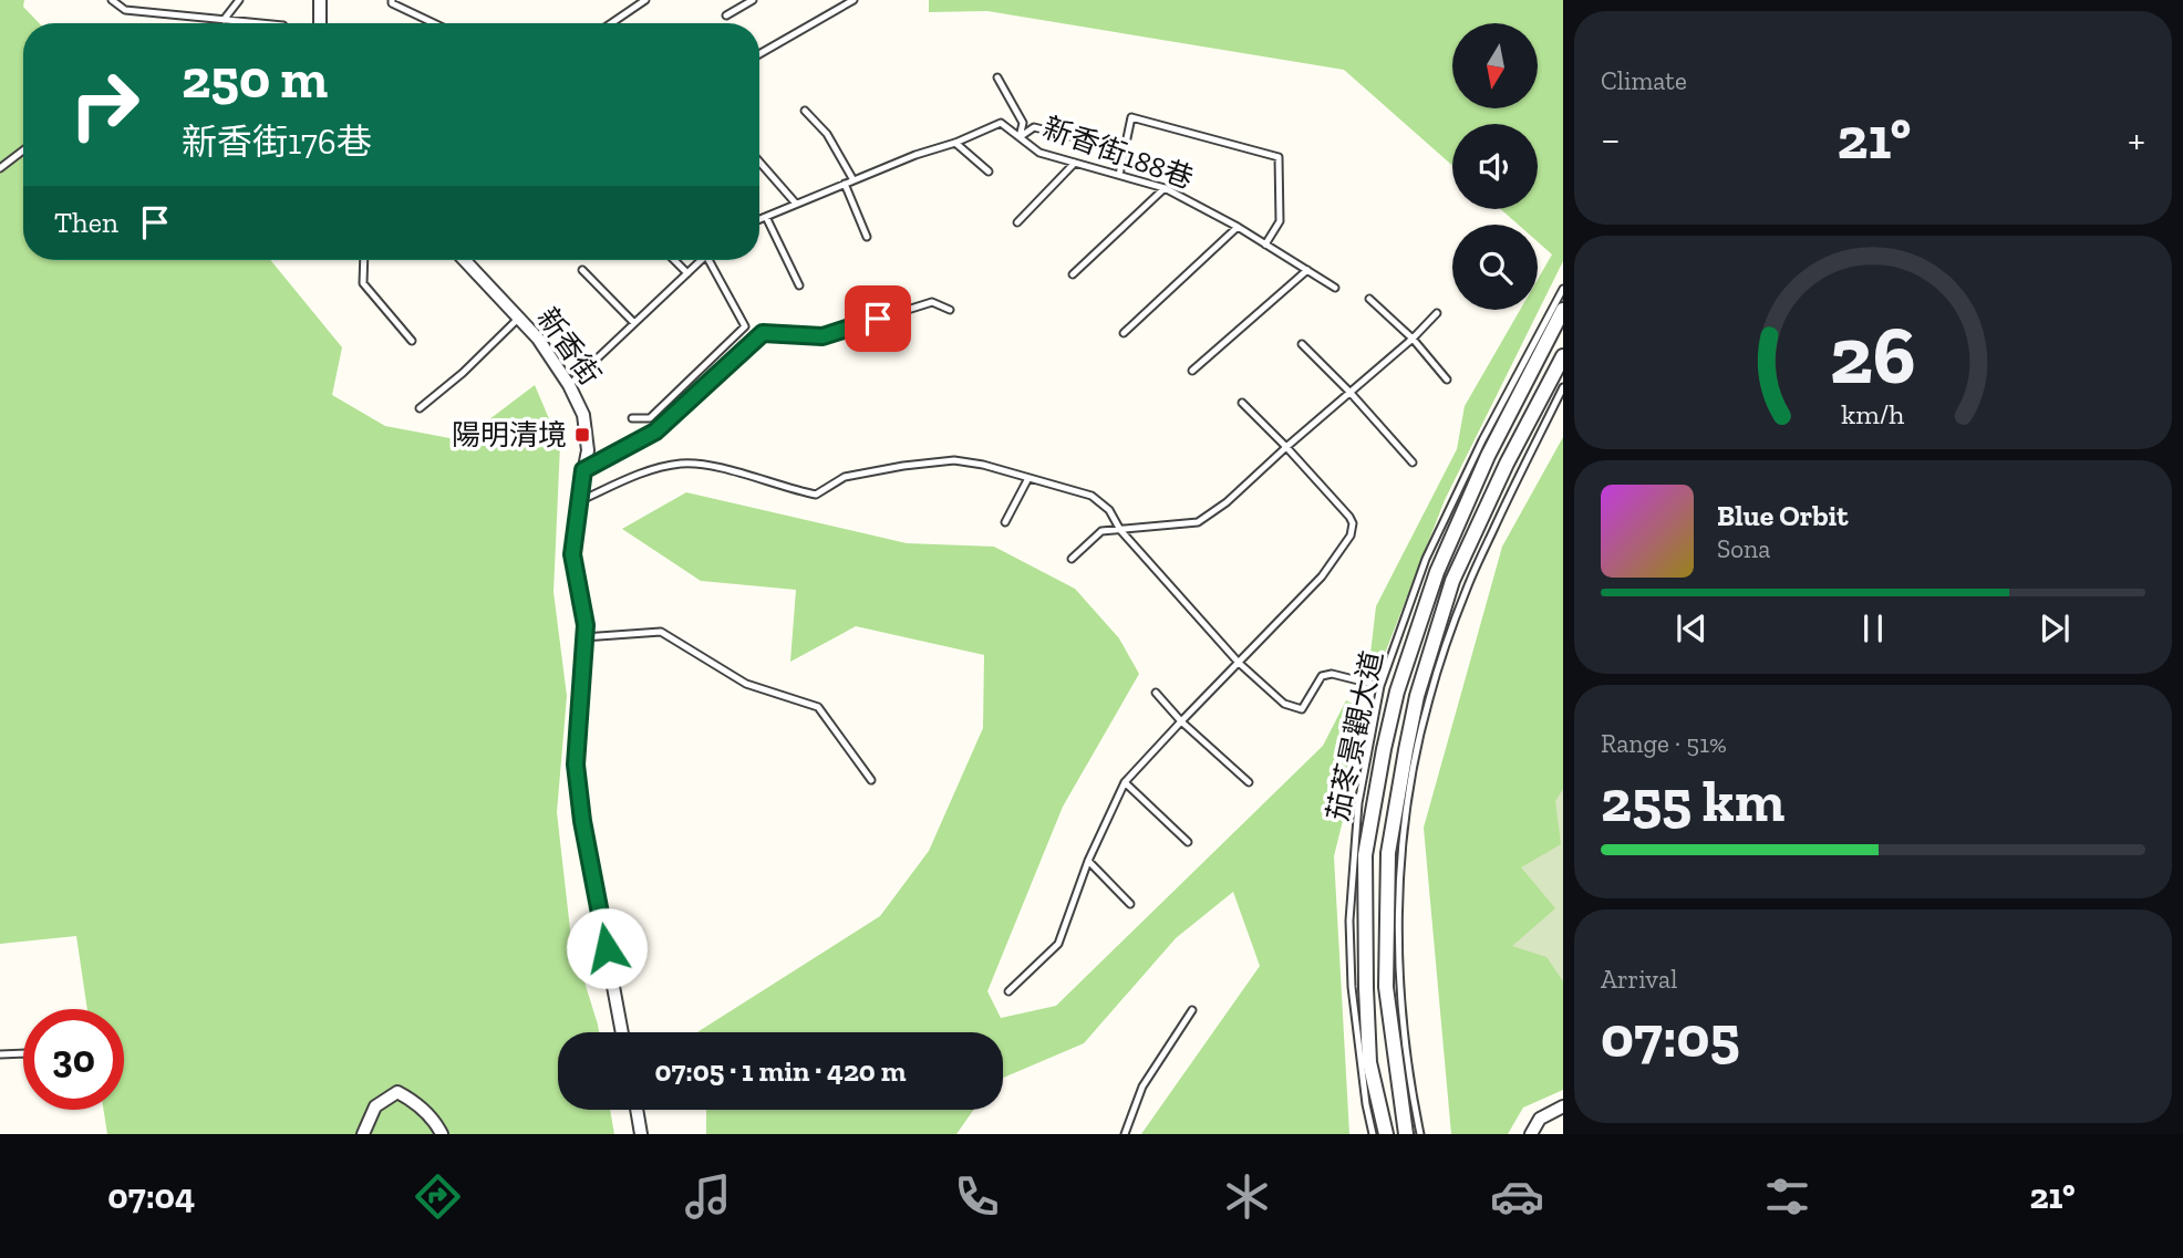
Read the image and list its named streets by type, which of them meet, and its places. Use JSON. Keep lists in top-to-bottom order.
{
  "streets": {
    "street": ["新香街"],
    "lane": ["新香街188巷", "茄苳景觀大道"]
  },
  "places": {
    "transit": ["陽明清境"]
  },
  "north": "bottom",
  "page": {
    "tile": [
      "Climate",
      ["Range · 51%", "255 km"],
      ["Arrival", "07:05"]
    ],
    "turn": ["250 m", "新香街176巷"],
    "heat": ["−", "21°", "+"],
    "then": "Then",
    "song": ["Blue Orbit", "Sona"],
    "limit": "30",
    "trip": "07:05 · 1 min · 420 m",
    "tabs": ["07:04", "21°"],
    "gauge": ["26", "km/h"]
  }
}
